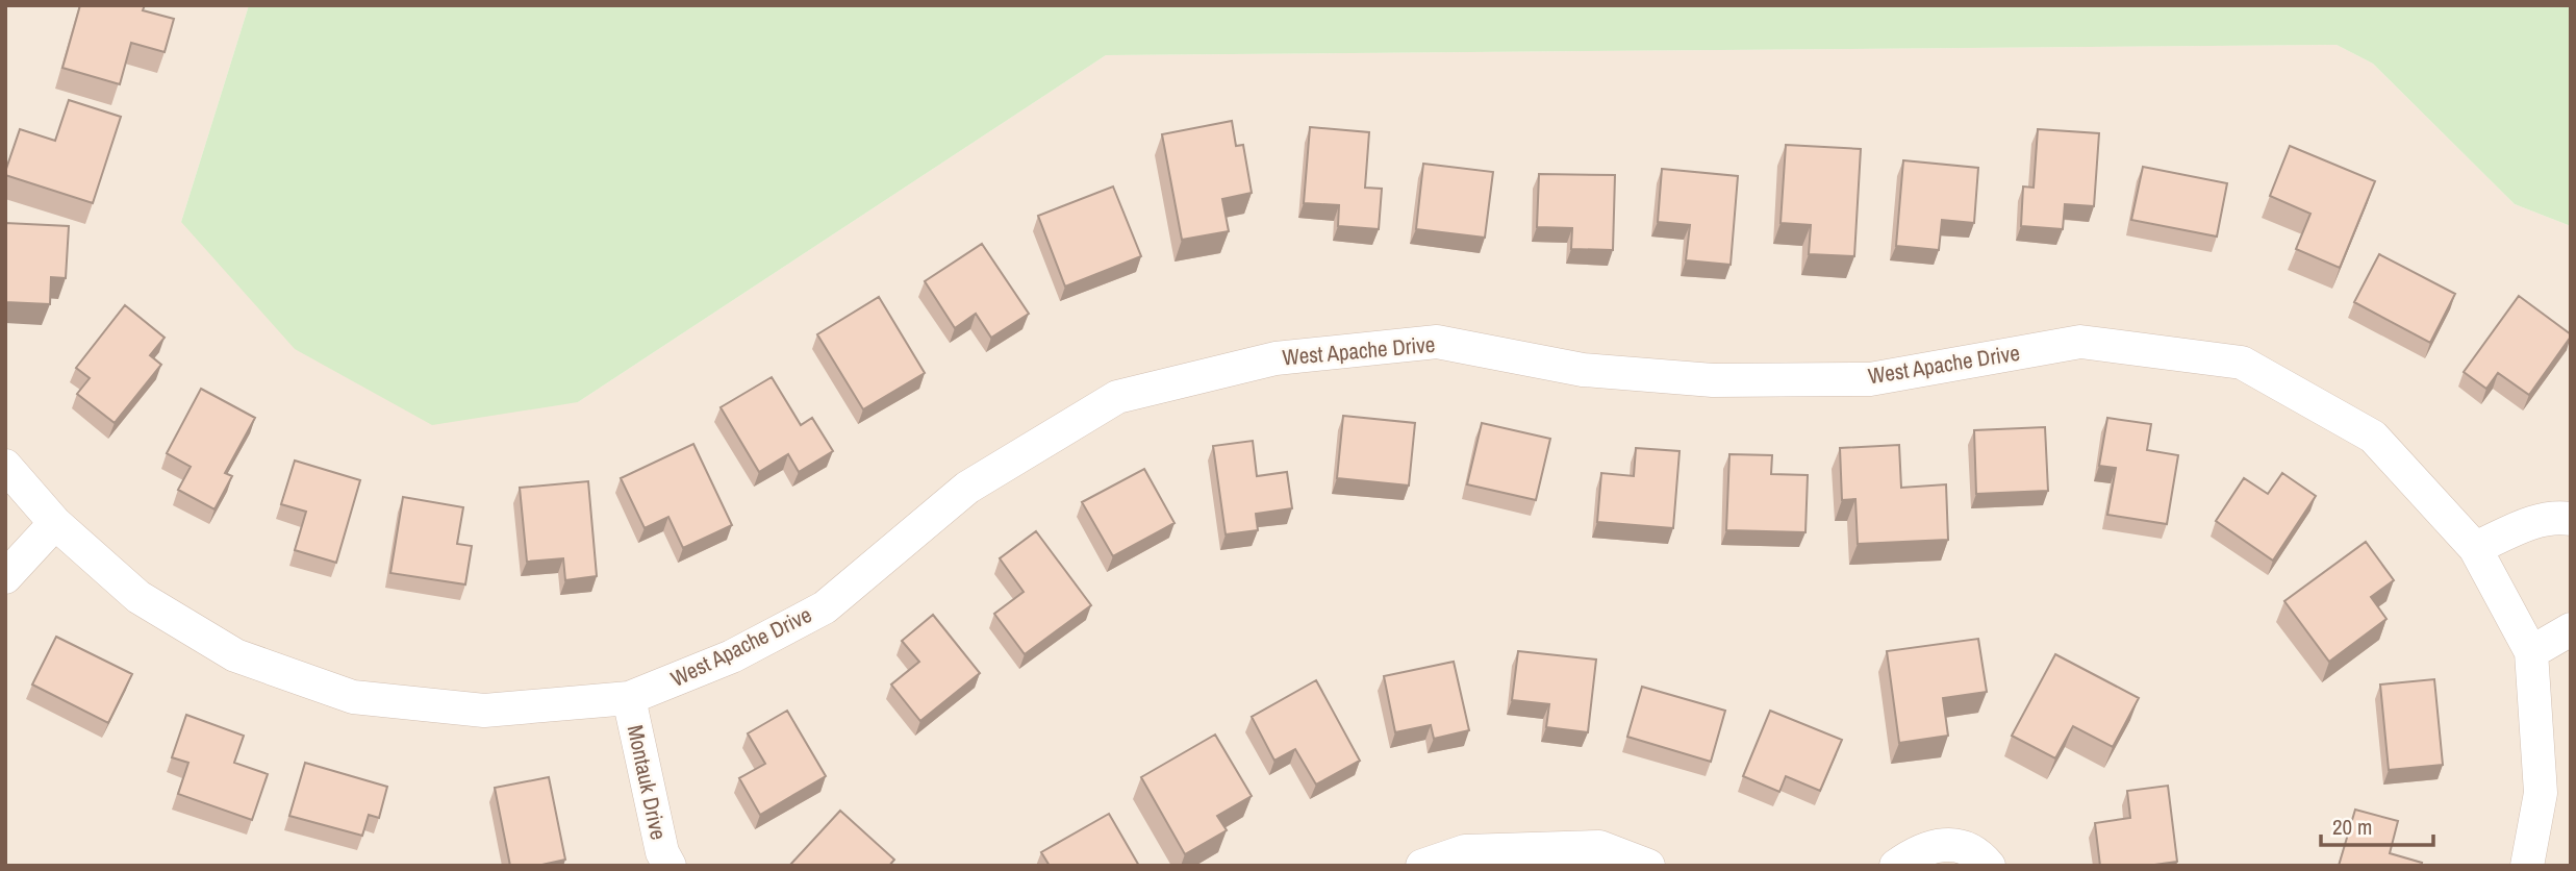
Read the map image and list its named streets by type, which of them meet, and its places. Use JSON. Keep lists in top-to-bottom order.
{
  "streets": {
    "street": ["West Apache Drive", "Montauk Drive"]
  },
  "crossings": [
    ["West Apache Drive", "Montauk Drive"]
  ],
  "scale_bar": "20 m"
}
